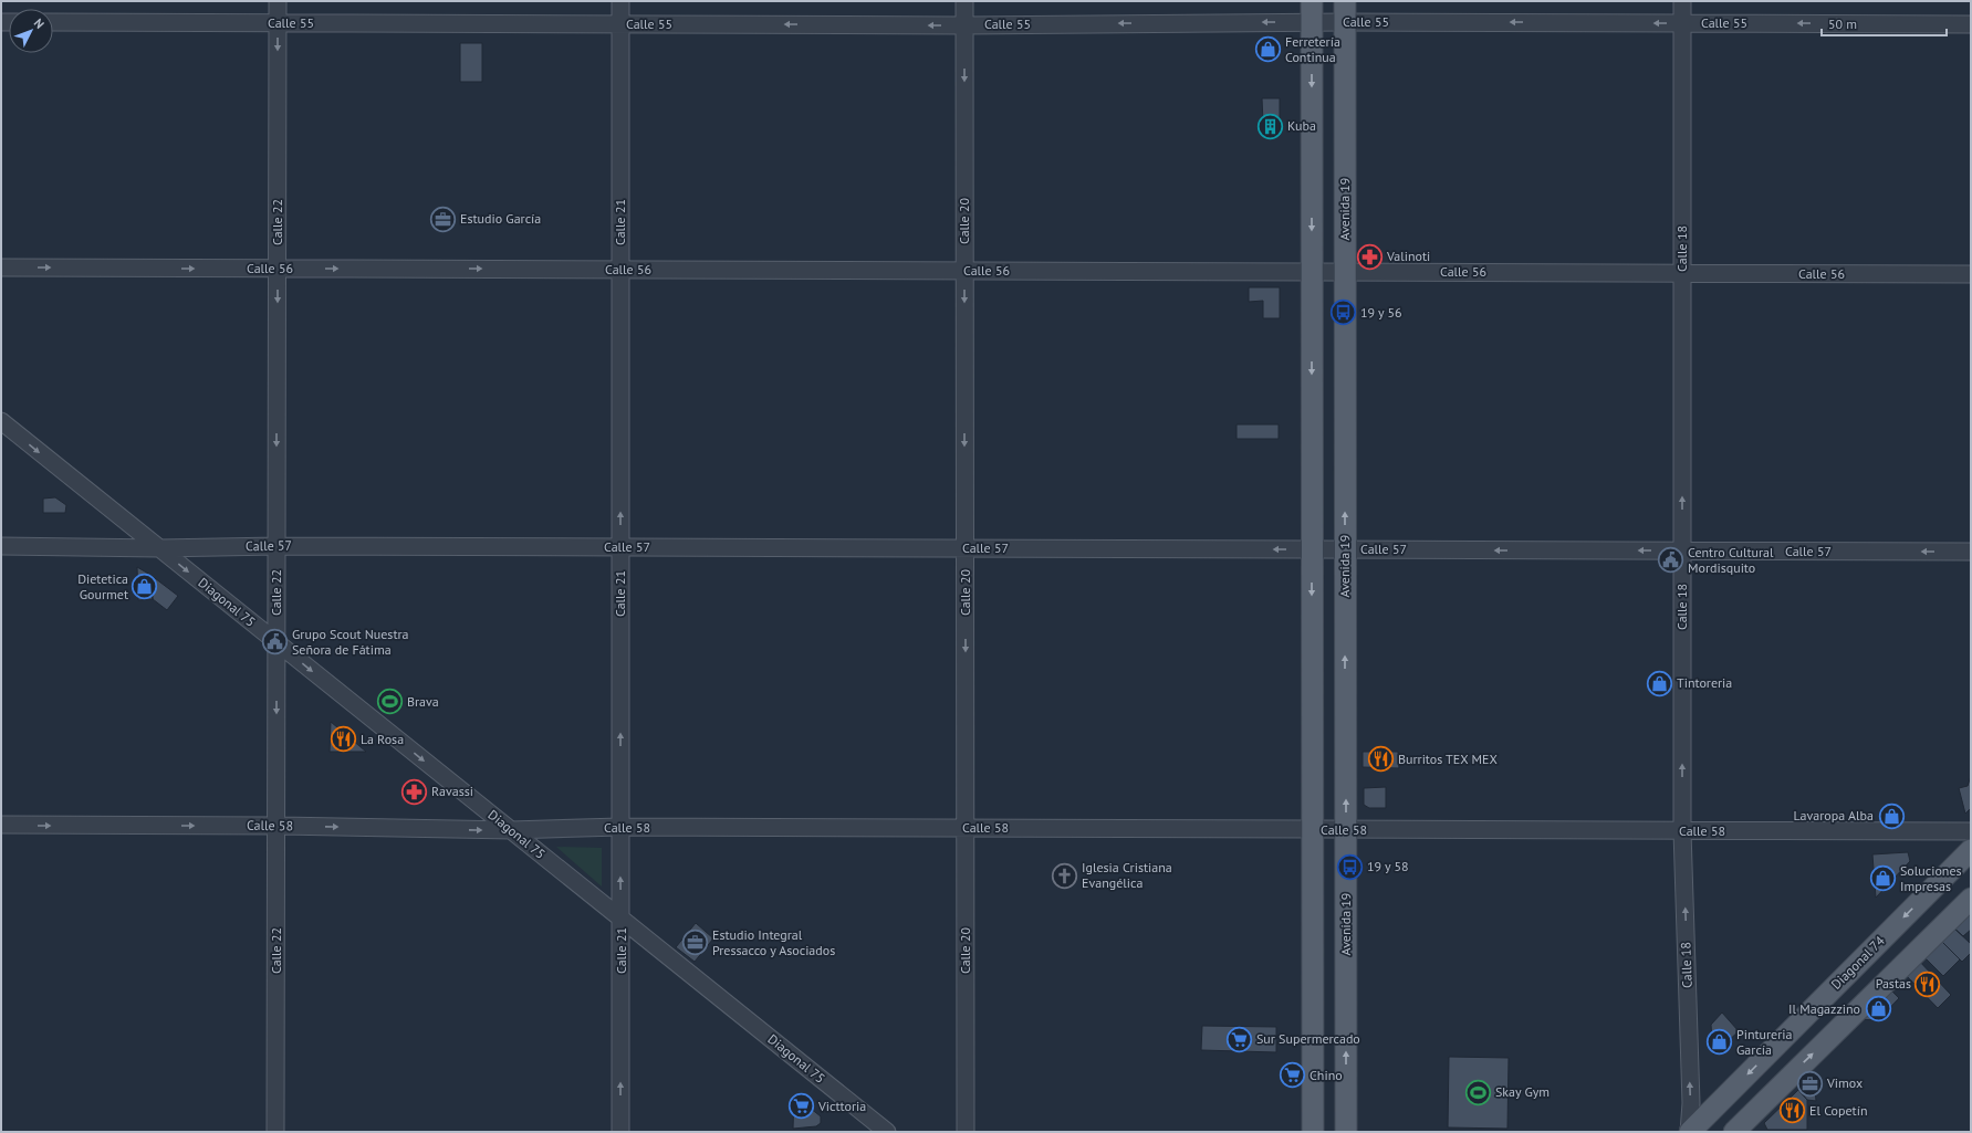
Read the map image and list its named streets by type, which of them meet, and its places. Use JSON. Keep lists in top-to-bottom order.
{
  "streets": {
    "main road": ["Avenida 19", "Diagonal 74"],
    "street": [
      "Calle 55",
      "Calle 20",
      "Calle 22",
      "Calle 21",
      "Calle 18",
      "Calle 56",
      "Calle 57",
      "Diagonal 75",
      "Calle 58"
    ]
  },
  "crossings": [
    ["Calle 55", "Avenida 19"],
    ["Calle 55", "Calle 20"],
    ["Calle 55", "Calle 22"],
    ["Calle 55", "Calle 21"],
    ["Calle 55", "Calle 18"],
    ["Avenida 19", "Calle 56"],
    ["Avenida 19", "Calle 57"],
    ["Avenida 19", "Calle 58"],
    ["Calle 20", "Calle 56"],
    ["Calle 20", "Calle 57"],
    ["Calle 20", "Calle 58"],
    ["Calle 22", "Calle 56"],
    ["Calle 22", "Calle 57"],
    ["Calle 22", "Diagonal 75"],
    ["Calle 22", "Calle 58"],
    ["Calle 21", "Calle 56"],
    ["Calle 21", "Calle 57"],
    ["Calle 21", "Diagonal 75"],
    ["Calle 21", "Calle 58"],
    ["Calle 18", "Calle 56"],
    ["Calle 18", "Calle 57"],
    ["Calle 18", "Calle 58"],
    ["Calle 18", "Diagonal 74"],
    ["Calle 57", "Diagonal 75"],
    ["Diagonal 75", "Calle 58"]
  ],
  "one_way": [
    "Calle 55",
    "Calle 20",
    "Calle 22",
    "Calle 21",
    "Calle 18",
    "Calle 57",
    "Diagonal 75"
  ],
  "places": {
    "shop": [
      "Ferretería Continua",
      "Dietetica Gourmet",
      "Tintoreria",
      "Lavaropa Alba",
      "Soluciones Impresas",
      "Il Magazzino",
      "Pintureria García"
    ],
    "building": ["Kuba"],
    "office": ["Estudio García", "Estudio Integral Pressacco y Asociados", "Vimox"],
    "pharmacy": ["Valinoti", "Ravassi"],
    "bus stop": ["19 y 56", "19 y 58"],
    "public building": ["Centro Cultural Mordisquito", "Grupo Scout Nuestra Señora de Fátima"],
    "sports": ["Brava", "Skay Gym"],
    "restaurant": [
      "La Rosa",
      "Burritos TEX MEX",
      "Pastas",
      "El Copetín"
    ],
    "church": ["Iglesia Cristiana Evangélica"],
    "supermarket": ["Sur Supermercado", "Chino", "Victtoria"]
  },
  "scale_bar": "50 m",
  "north": "top right"
}
